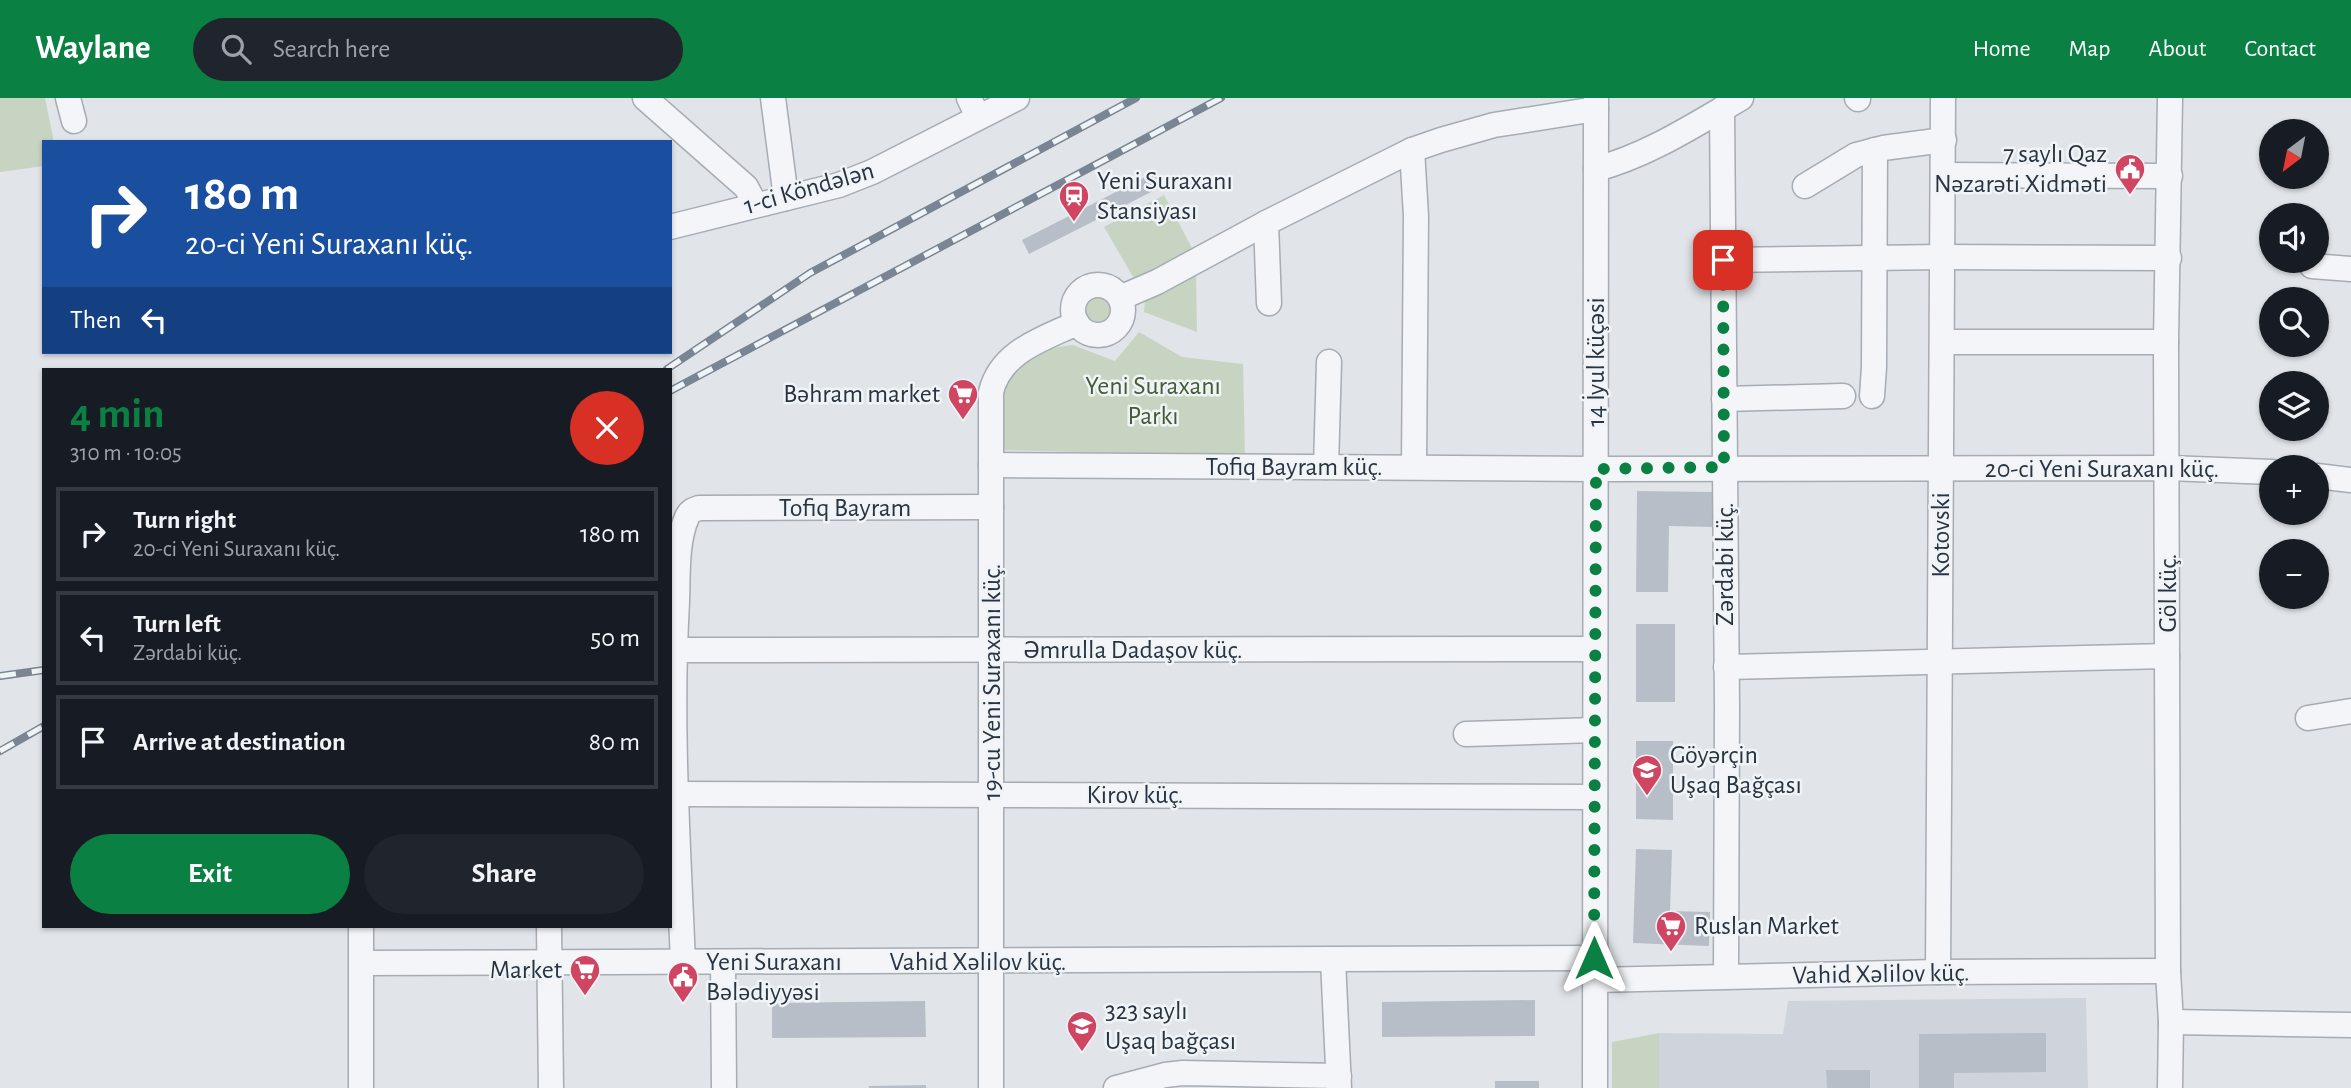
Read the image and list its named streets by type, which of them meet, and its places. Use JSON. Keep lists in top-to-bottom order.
{
  "streets": {
    "street": [
      "1-ci Köndələn",
      "14 İyul küçəsi",
      "Tofiq Bayram küç.",
      "20-ci Yeni Suraxanı küç.",
      "Tofiq Bayram",
      "Kotovski",
      "Zərdabi küç.",
      "Göl küç.",
      "Əmrulla Dadaşov küç.",
      "19-cu Yeni Suraxanı küç.",
      "Kirov küç.",
      "Vahid Xəlilov küç."
    ]
  },
  "crossings": [
    ["14 İyul küçəsi", "Tofiq Bayram küç."],
    ["14 İyul küçəsi", "20-ci Yeni Suraxanı küç."],
    ["14 İyul küçəsi", "Əmrulla Dadaşov küç."],
    ["14 İyul küçəsi", "Kirov küç."],
    ["14 İyul küçəsi", "Vahid Xəlilov küç."],
    ["Tofiq Bayram küç.", "20-ci Yeni Suraxanı küç."],
    ["Tofiq Bayram küç.", "19-cu Yeni Suraxanı küç."],
    ["20-ci Yeni Suraxanı küç.", "Kotovski"],
    ["20-ci Yeni Suraxanı küç.", "Zərdabi küç."],
    ["20-ci Yeni Suraxanı küç.", "Göl küç."],
    ["Tofiq Bayram", "Əmrulla Dadaşov küç."],
    ["Tofiq Bayram", "19-cu Yeni Suraxanı küç."],
    ["Kotovski", "Vahid Xəlilov küç."],
    ["Zərdabi küç.", "Vahid Xəlilov küç."],
    ["Göl küç.", "Vahid Xəlilov küç."],
    ["Əmrulla Dadaşov küç.", "19-cu Yeni Suraxanı küç."],
    ["19-cu Yeni Suraxanı küç.", "Kirov küç."],
    ["19-cu Yeni Suraxanı küç.", "Vahid Xəlilov küç."]
  ],
  "parks": ["Yeni Suraxanı Parkı"],
  "places": {
    "public building": ["7 saylı Qaz Nəzarəti Xidməti", "Yeni Suraxanı Bələdiyyəsi"],
    "station": ["Yeni Suraxanı Stansiyası"],
    "supermarket": ["Bәhram market", "Ruslan Market", "Market"],
    "school or university": ["Göyərçin Uşaq Bağçası", "323 saylı Uşaq bağçası"]
  },
  "north": "bottom left",
  "page": {
    "header": "Waylane",
    "search": "Search here",
    "nav": [
      "Home",
      "Map",
      "About",
      "Contact"
    ],
    "map_buttons": ["+", "−"],
    "turn": ["180 m", "20-ci Yeni Suraxanı küç."],
    "then": "Then",
    "heading": ["4 min", "310 m · 10:05"],
    "list": [
      {
        "name": "Turn right",
        "note": "20-ci Yeni Suraxanı küç.",
        "value": "180 m"
      },
      {
        "name": "Turn left",
        "note": "Zərdabi küç.",
        "value": "50 m"
      },
      {
        "name": "Arrive at destination",
        "value": "80 m"
      }
    ],
    "buttons": ["Exit", "Share"]
  }
}
